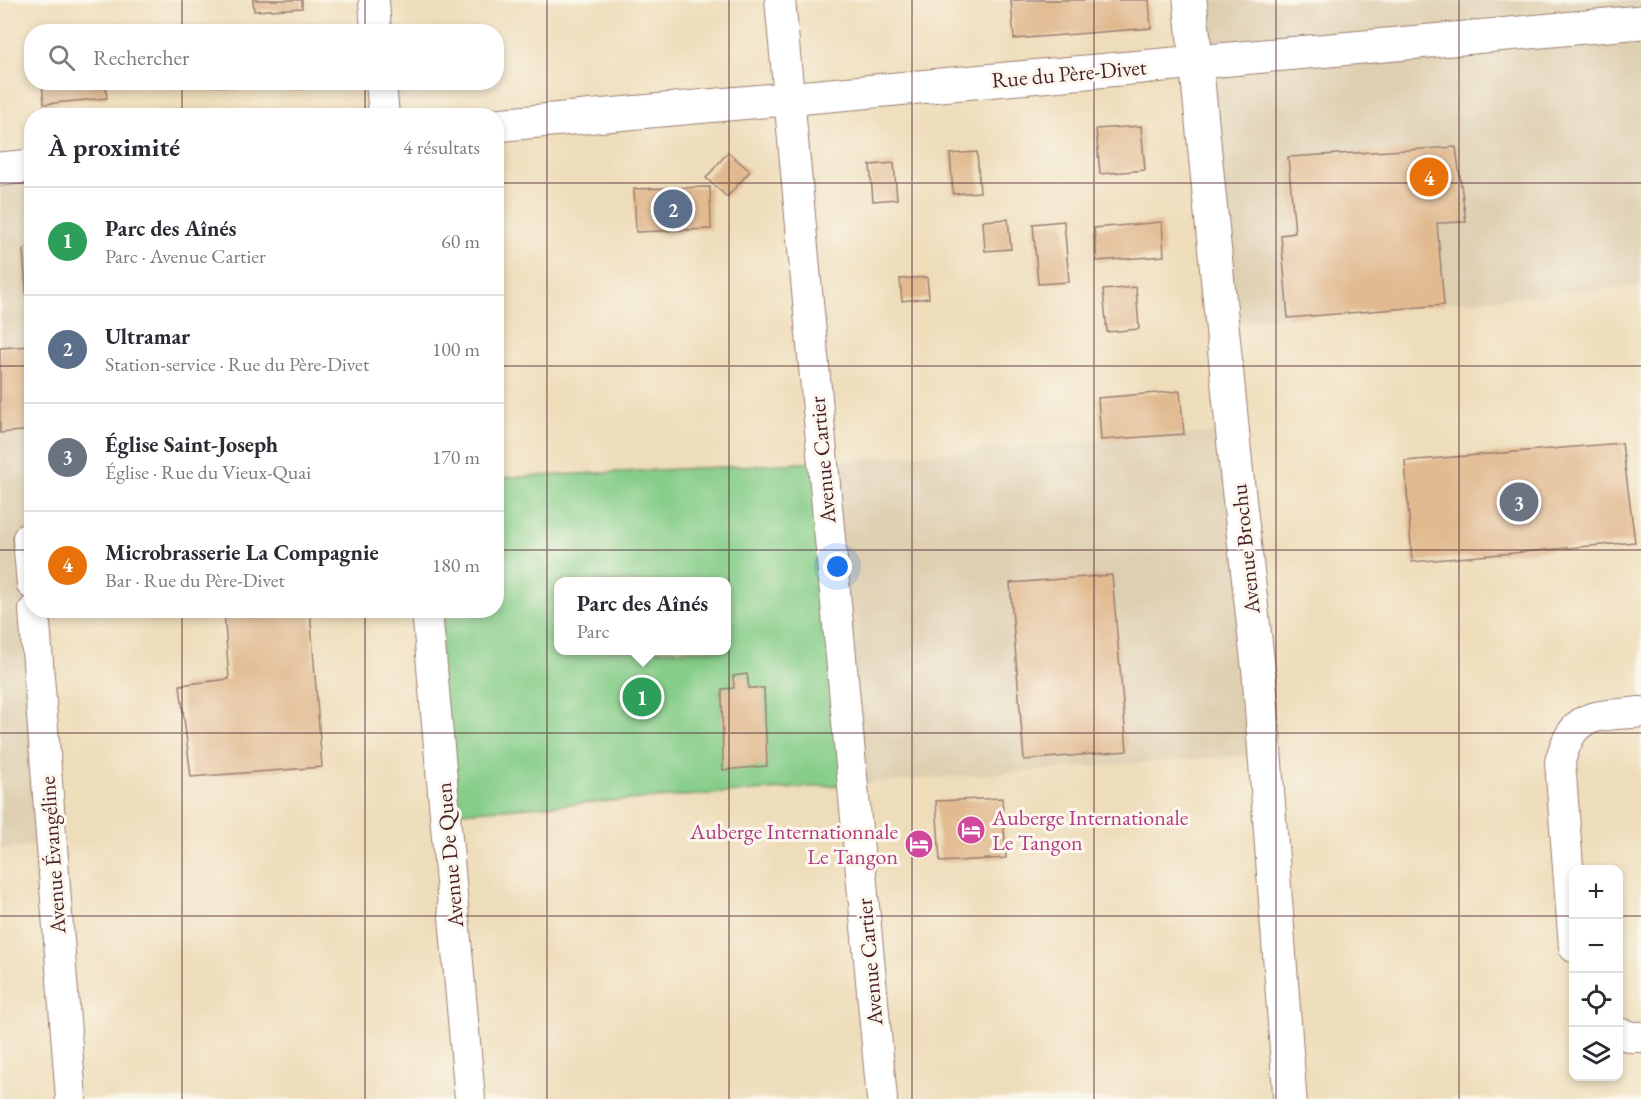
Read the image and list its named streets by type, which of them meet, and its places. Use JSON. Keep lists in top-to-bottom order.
{
  "streets": {
    "street": [
      "Rue du Père-Divet",
      "Avenue Cartier",
      "Avenue Brochu",
      "Avenue Évangéline",
      "Avenue De Quen"
    ]
  },
  "crossings": [
    ["Rue du Père-Divet", "Avenue Cartier"],
    ["Rue du Père-Divet", "Avenue Brochu"]
  ],
  "places": {
    "hotel": ["Auberge Internationale Le Tangon", "Auberge Internationnale Le Tangon"]
  },
  "page": {
    "search": "Rechercher",
    "heading": ["À proximité", "4 résultats"],
    "pins": [
      "4",
      "2",
      "3",
      "1"
    ],
    "list": [
      {
        "mark": "1",
        "name": "Parc des Aînés",
        "note": "Parc · Avenue Cartier",
        "value": "60 m"
      },
      {
        "mark": "2",
        "name": "Ultramar",
        "note": "Station-service · Rue du Père-Divet",
        "value": "100 m"
      },
      {
        "mark": "3",
        "name": "Église Saint-Joseph",
        "note": "Église · Rue du Vieux-Quai",
        "value": "170 m"
      },
      {
        "mark": "4",
        "name": "Microbrasserie La Compagnie",
        "note": "Bar · Rue du Père-Divet",
        "value": "180 m"
      }
    ],
    "popup": ["Parc des Aînés", "Parc"],
    "map_buttons": ["+", "−"]
  }
}
